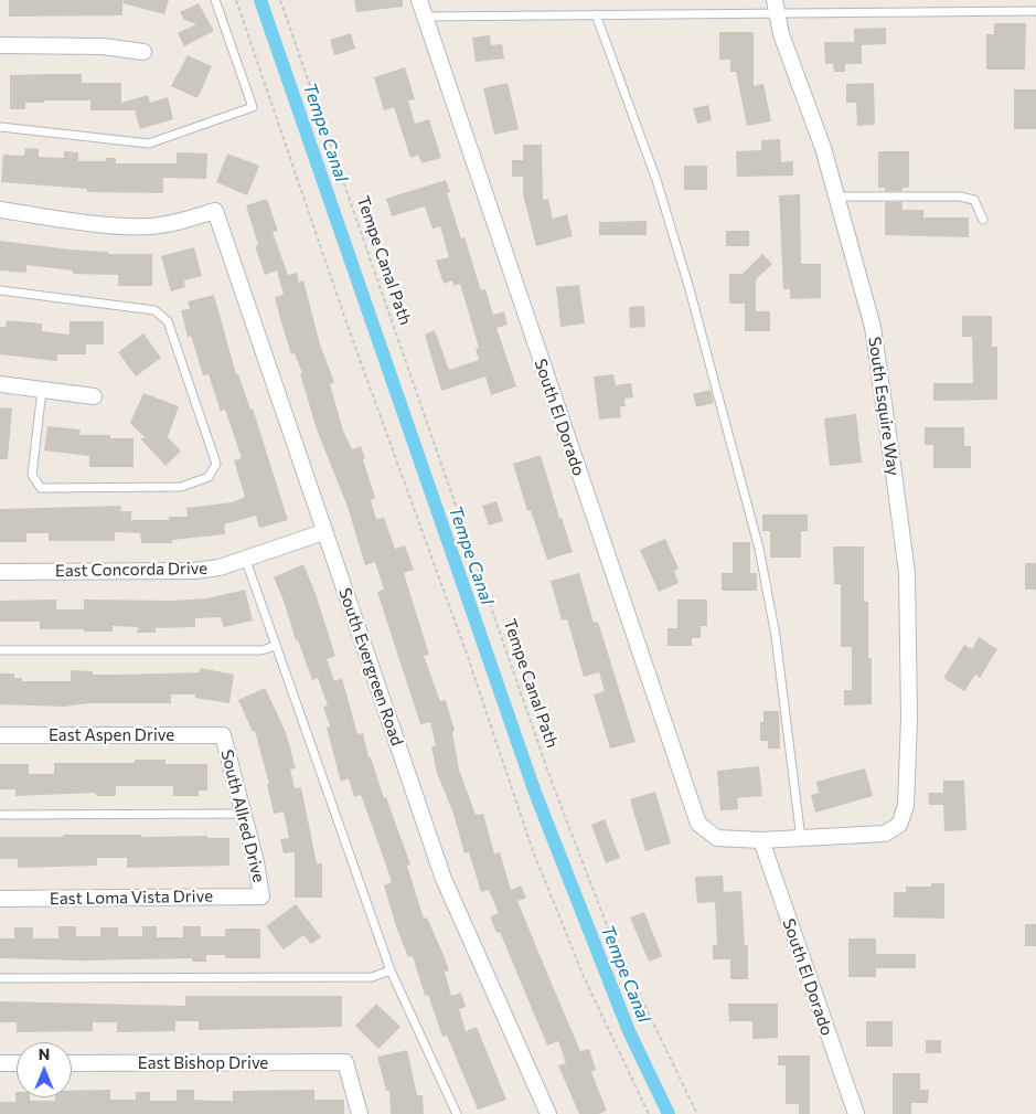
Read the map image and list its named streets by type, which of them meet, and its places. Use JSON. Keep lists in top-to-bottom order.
{
  "streets": {
    "street": [
      "South Esquire Way",
      "South El Dorado",
      "East Concorda Drive",
      "South Evergreen Road",
      "East Aspen Drive",
      "South Allred Drive",
      "East Loma Vista Drive",
      "East Bishop Drive"
    ],
    "path": ["Tempe Canal Path"]
  },
  "crossings": [
    ["East Concorda Drive", "South Evergreen Road"],
    ["East Aspen Drive", "South Allred Drive"],
    ["South Allred Drive", "East Loma Vista Drive"]
  ],
  "water": ["Tempe Canal"],
  "north": "top"
}
